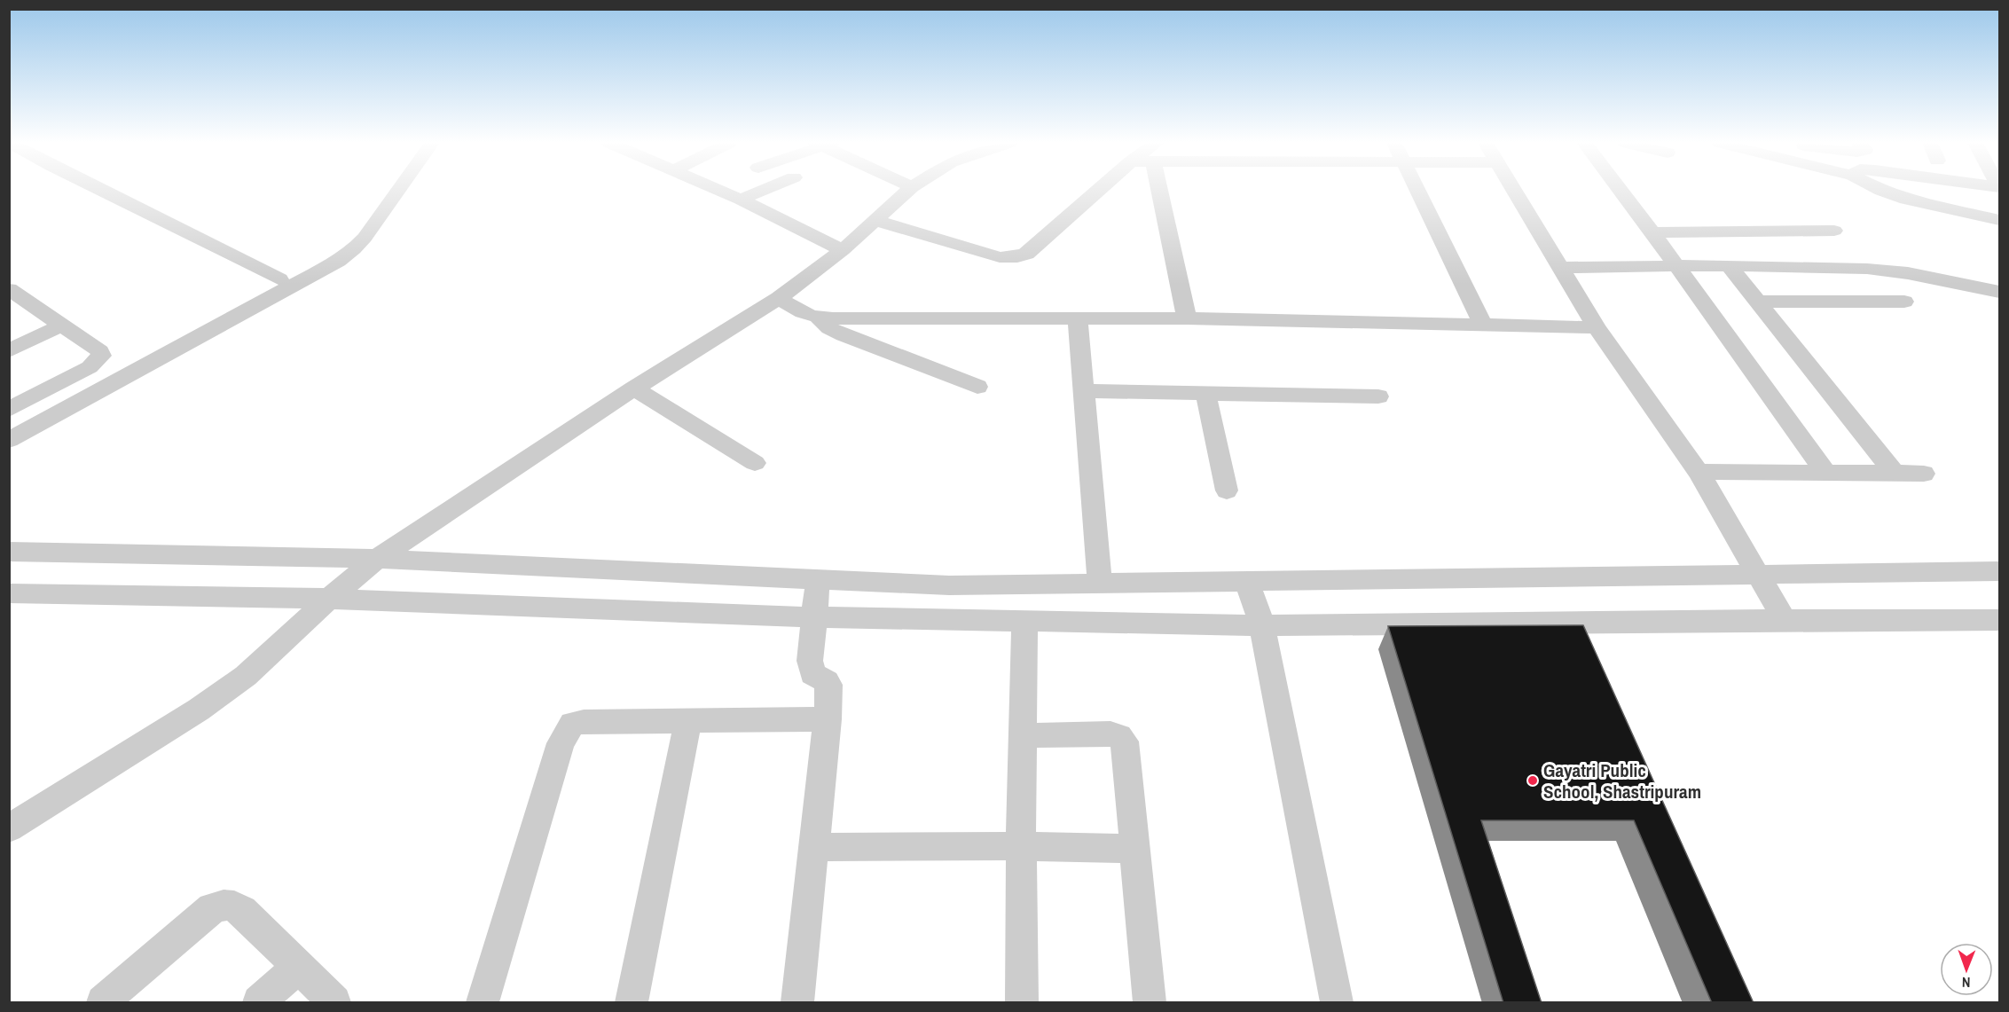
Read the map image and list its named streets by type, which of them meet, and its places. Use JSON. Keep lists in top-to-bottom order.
{
  "places": ["Gayatri Public School, Shastripuram"],
  "north": "bottom"
}
